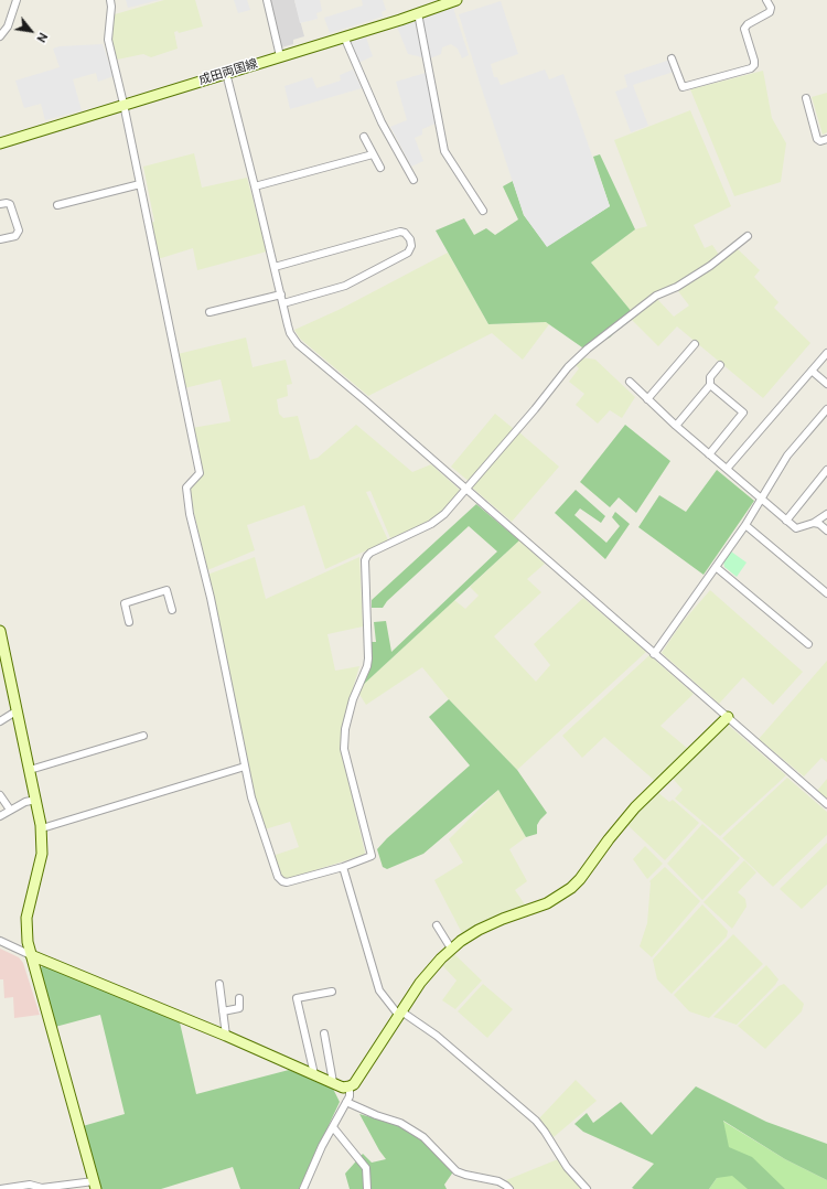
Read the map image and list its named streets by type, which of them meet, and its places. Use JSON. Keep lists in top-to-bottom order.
{
  "streets": {
    "street": ["成田両国線"]
  },
  "north": "bottom right"
}
